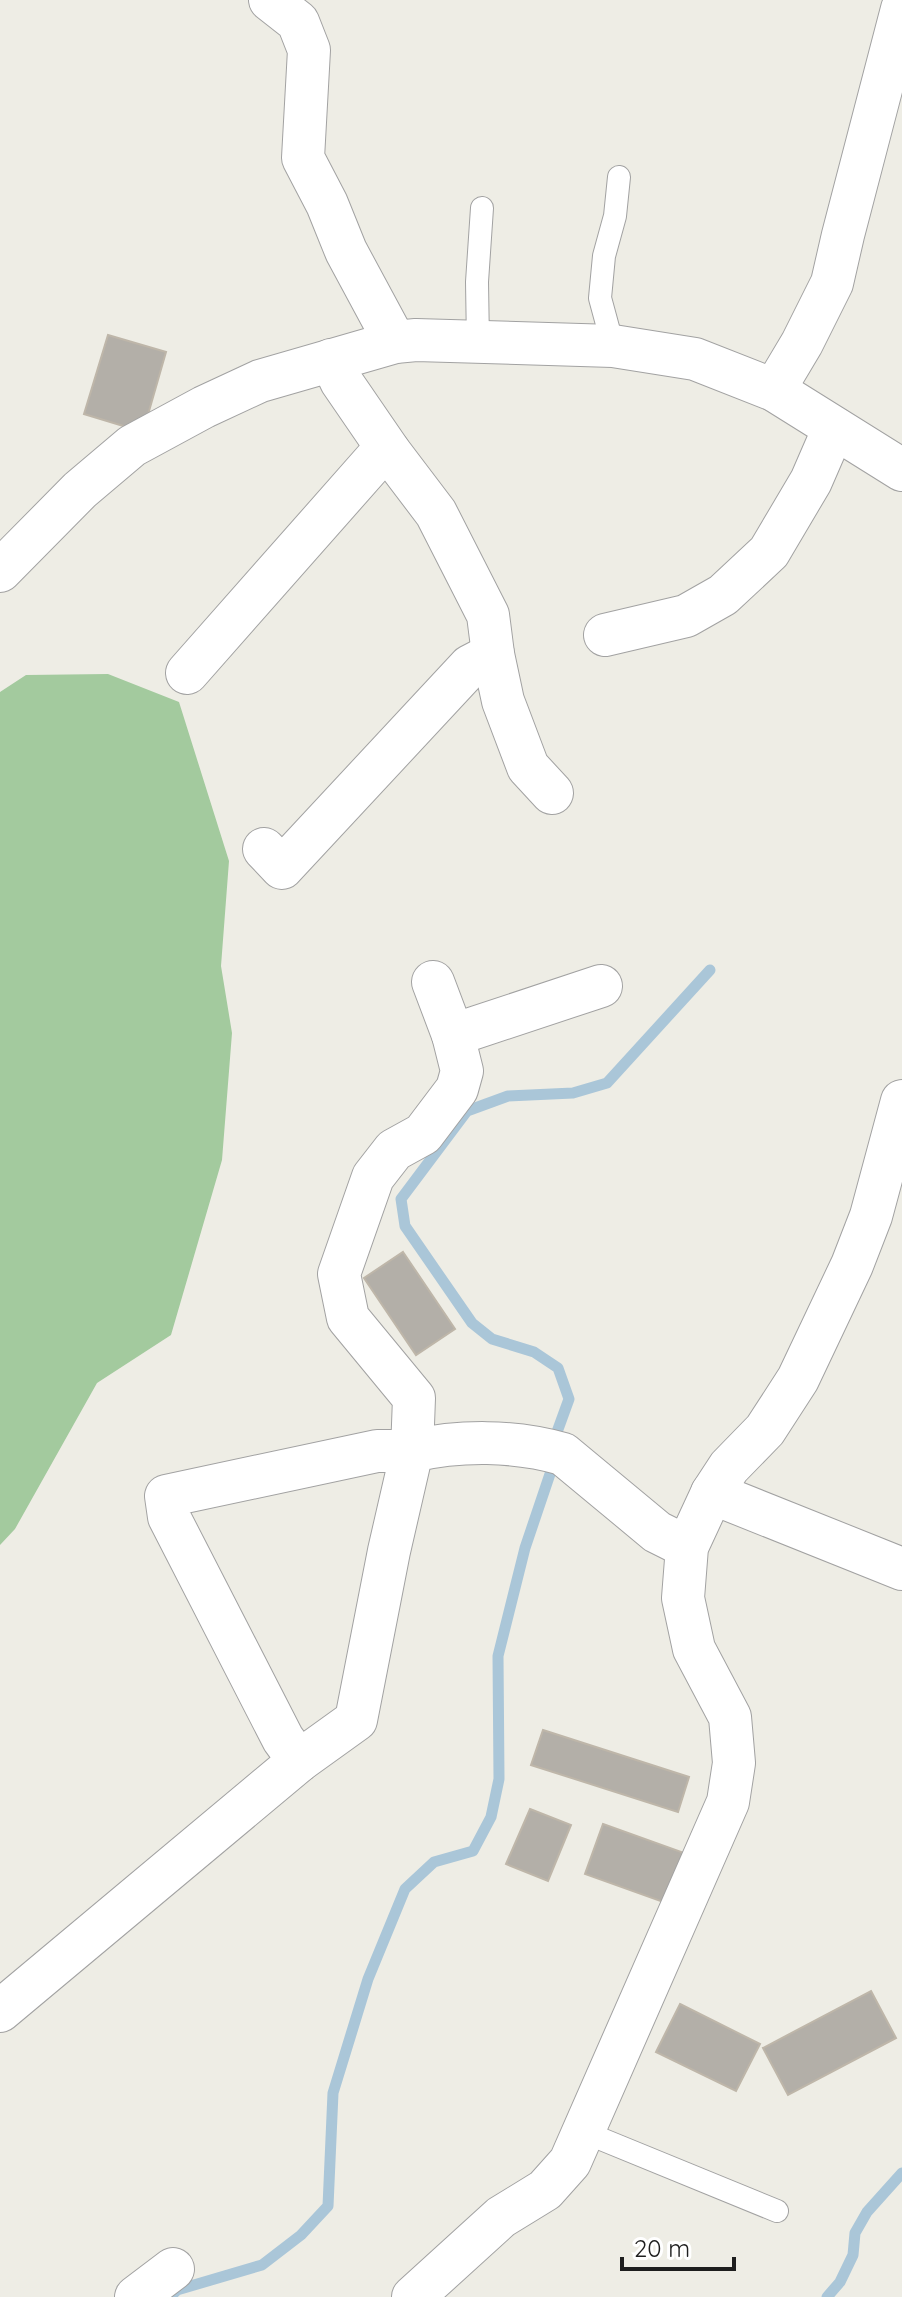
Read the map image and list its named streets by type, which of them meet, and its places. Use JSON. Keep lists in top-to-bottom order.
{
  "scale_bar": "20 m"
}
